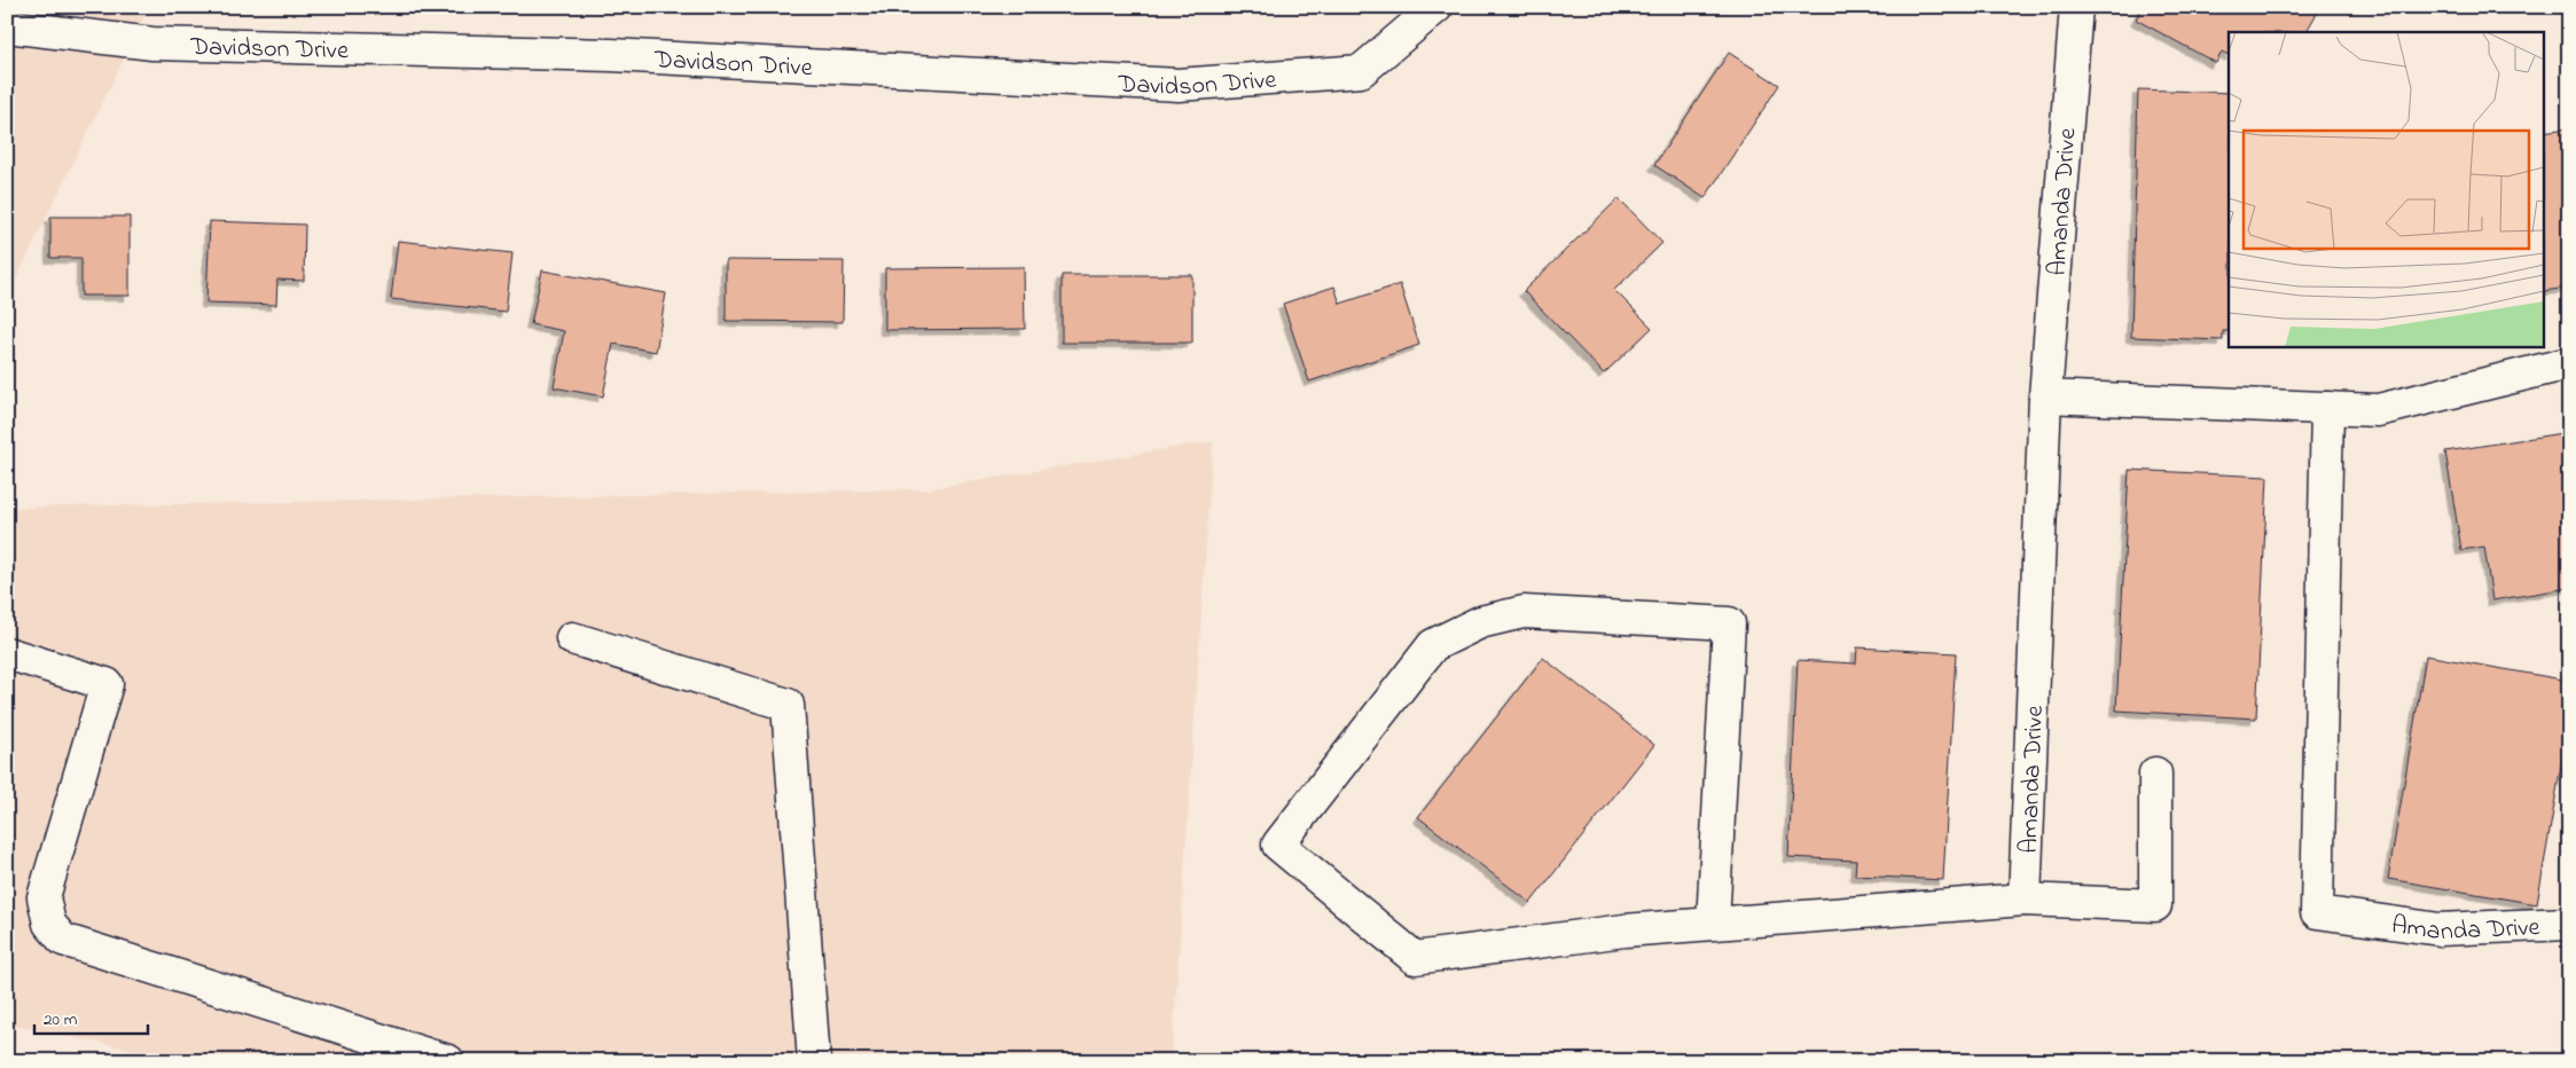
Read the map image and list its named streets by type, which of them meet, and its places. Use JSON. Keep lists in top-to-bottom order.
{
  "streets": {
    "street": ["Davidson Drive", "Amanda Drive"]
  },
  "scale_bar": "20 m"
}
